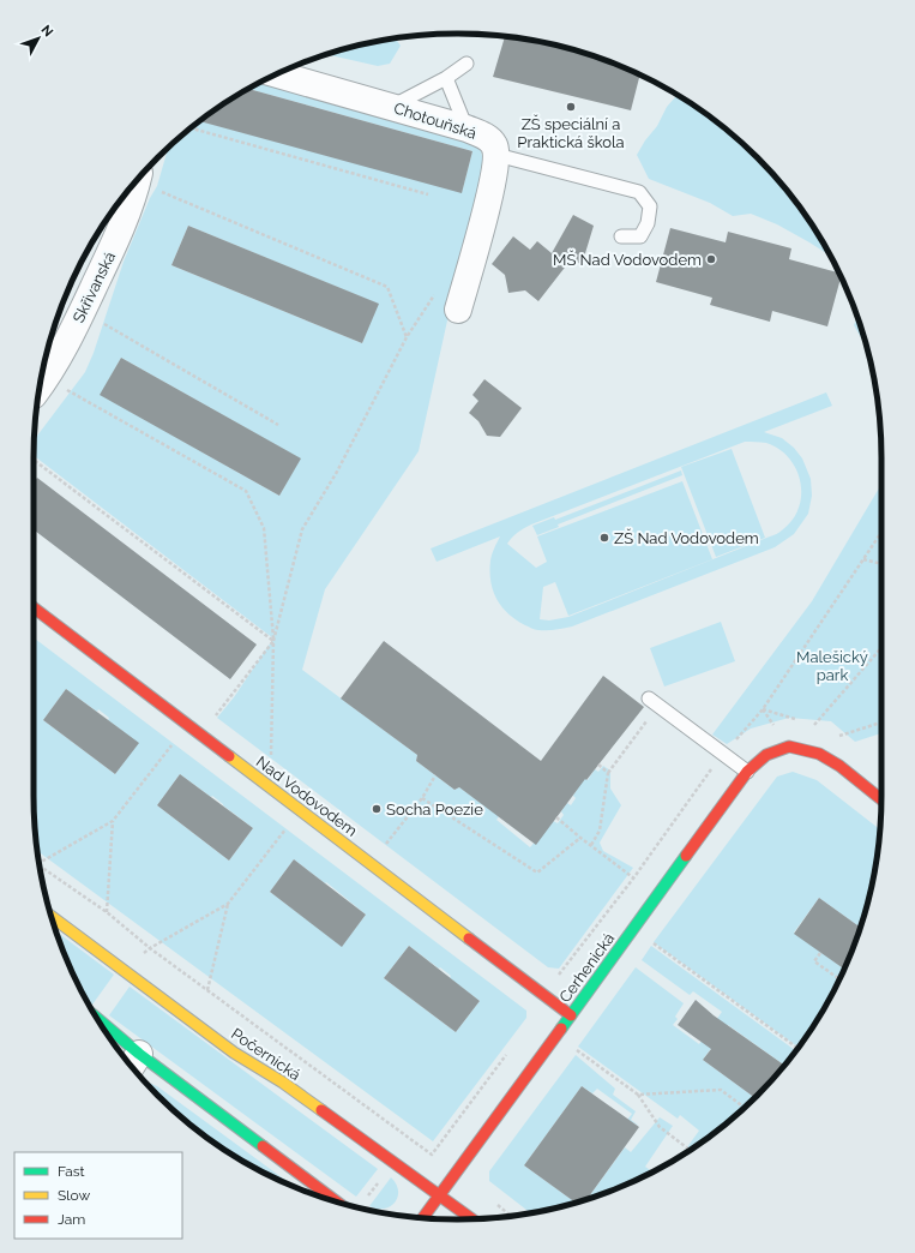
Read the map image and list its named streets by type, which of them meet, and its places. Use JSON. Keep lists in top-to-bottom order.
{
  "streets": {
    "street": [
      "Chotouňská",
      "Skřivanská",
      "Nad Vodovodem",
      "Cerhenická",
      "Počernická"
    ]
  },
  "crossings": [
    ["Nad Vodovodem", "Cerhenická"],
    ["Cerhenická", "Počernická"]
  ],
  "parks": ["Malešický park"],
  "places": [
    "ZŠ speciální a Praktická škola",
    "MŠ Nad Vodovodem",
    "ZŠ Nad Vodovodem",
    "Socha Poezie"
  ],
  "legend": ["Fast", "Slow", "Jam"],
  "north": "top right"
}
